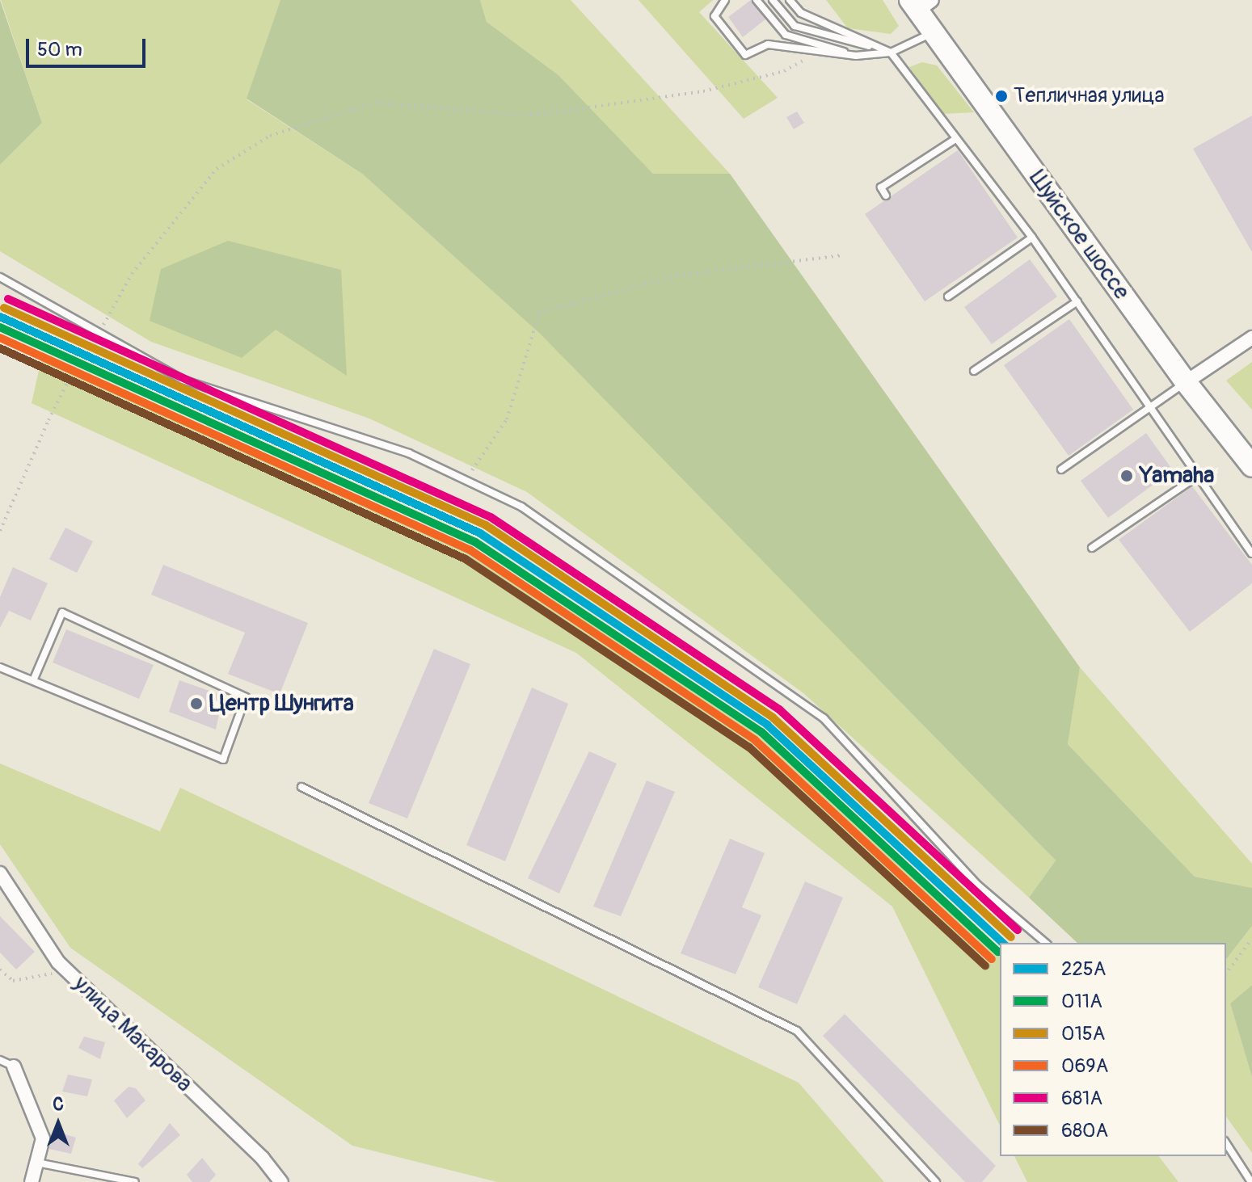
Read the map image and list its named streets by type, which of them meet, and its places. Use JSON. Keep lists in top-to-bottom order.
{
  "streets": {
    "main road": ["Шуйское шоссе"],
    "street": ["улица Макарова"]
  },
  "places": ["Тепличная улица", "Yamaha", "Центр Шунгита"],
  "lines": [
    "transit line 681А",
    "transit line 015А",
    "transit line 225А",
    "transit line 011А",
    "transit line 069А",
    "transit line 680А"
  ],
  "legend": [
    "225А",
    "011А",
    "015А",
    "069А",
    "681А",
    "680А"
  ],
  "scale_bar": "50 m",
  "north": "top"
}
